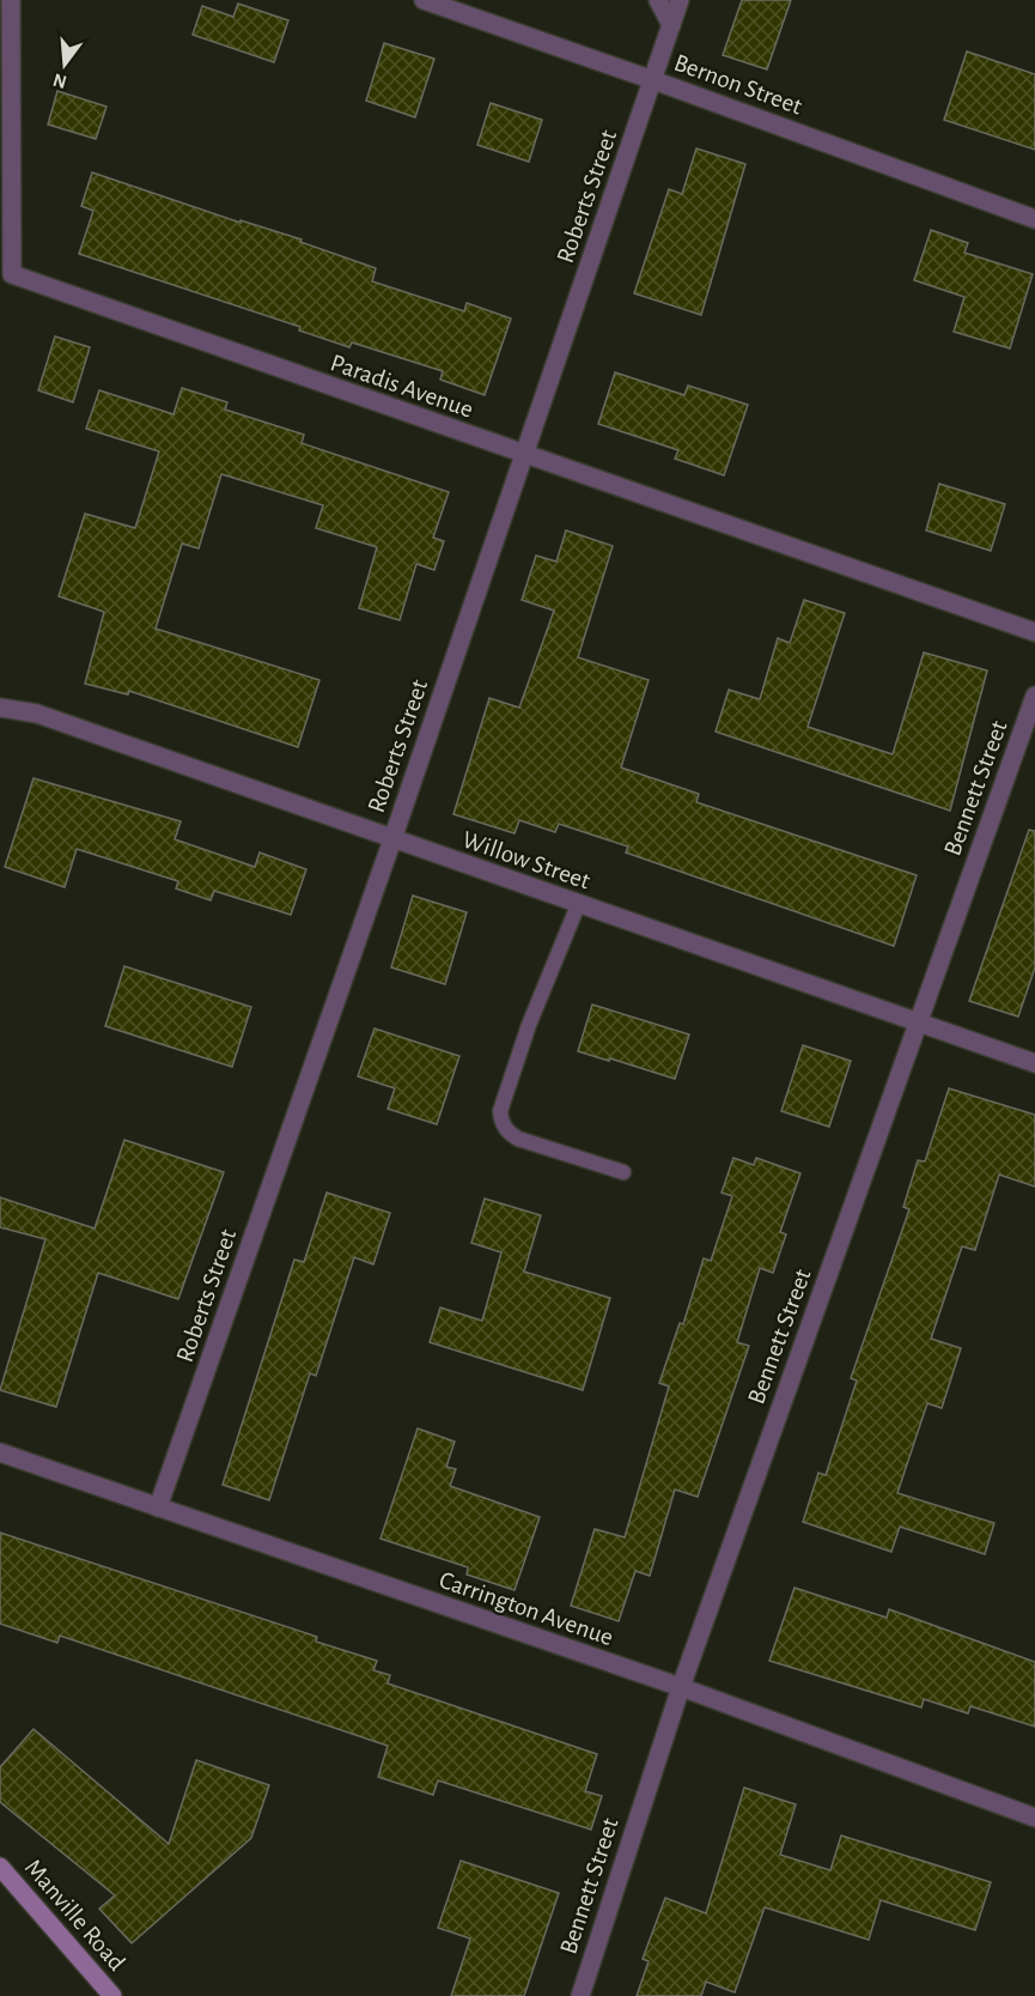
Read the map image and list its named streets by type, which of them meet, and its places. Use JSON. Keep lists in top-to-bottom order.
{
  "streets": {
    "main road": ["Manville Road"],
    "street": [
      "Bernon Street",
      "Roberts Street",
      "Paradis Avenue",
      "Bennett Street",
      "Willow Street",
      "Carrington Avenue"
    ]
  },
  "crossings": [
    ["Bernon Street", "Roberts Street"],
    ["Roberts Street", "Paradis Avenue"],
    ["Roberts Street", "Willow Street"],
    ["Roberts Street", "Carrington Avenue"],
    ["Bennett Street", "Willow Street"],
    ["Bennett Street", "Carrington Avenue"]
  ],
  "north": "bottom"
}
